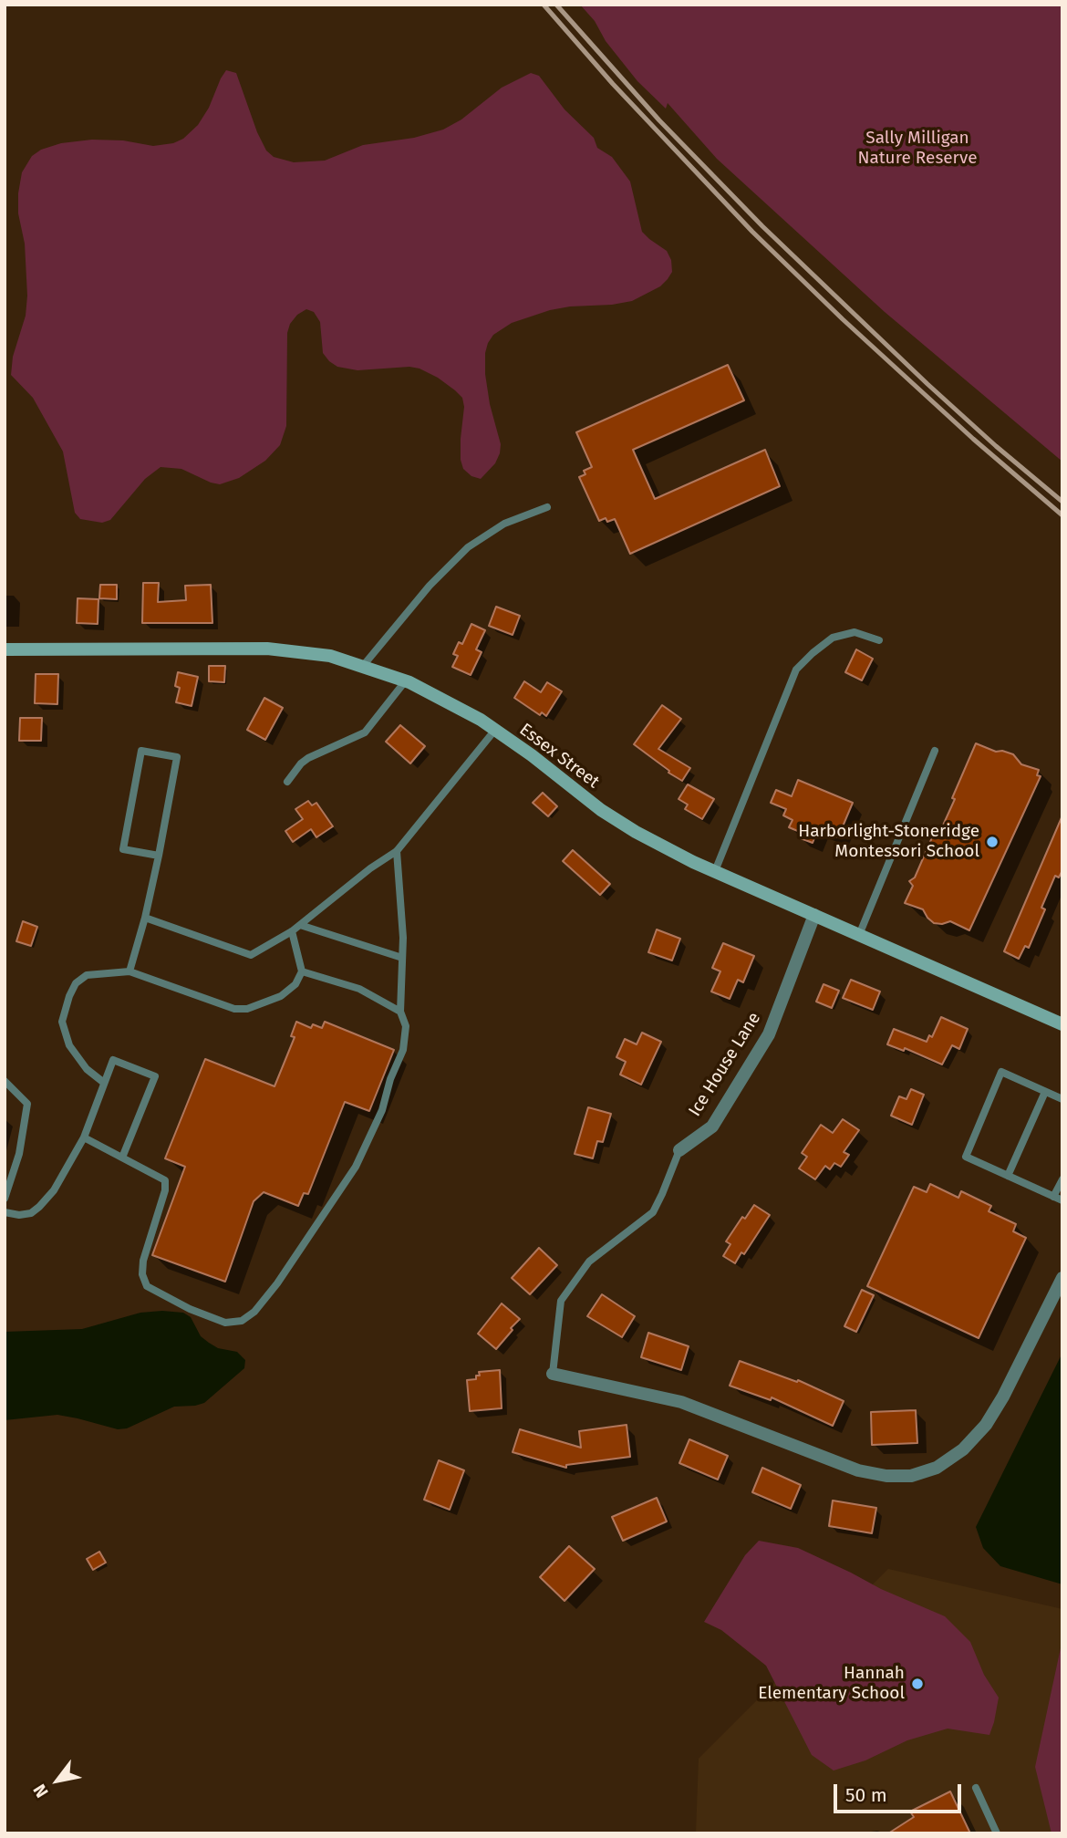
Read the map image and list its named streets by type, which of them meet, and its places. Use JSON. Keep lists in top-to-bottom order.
{
  "streets": {
    "main road": ["Essex Street"],
    "street": ["Ice House Lane"]
  },
  "crossings": [
    ["Essex Street", "Ice House Lane"]
  ],
  "parks": ["Sally Milligan Nature Reserve"],
  "places": ["Harborlight-Stoneridge Montessori School", "Hannah Elementary School"],
  "scale_bar": "50 m",
  "north": "bottom left"
}
